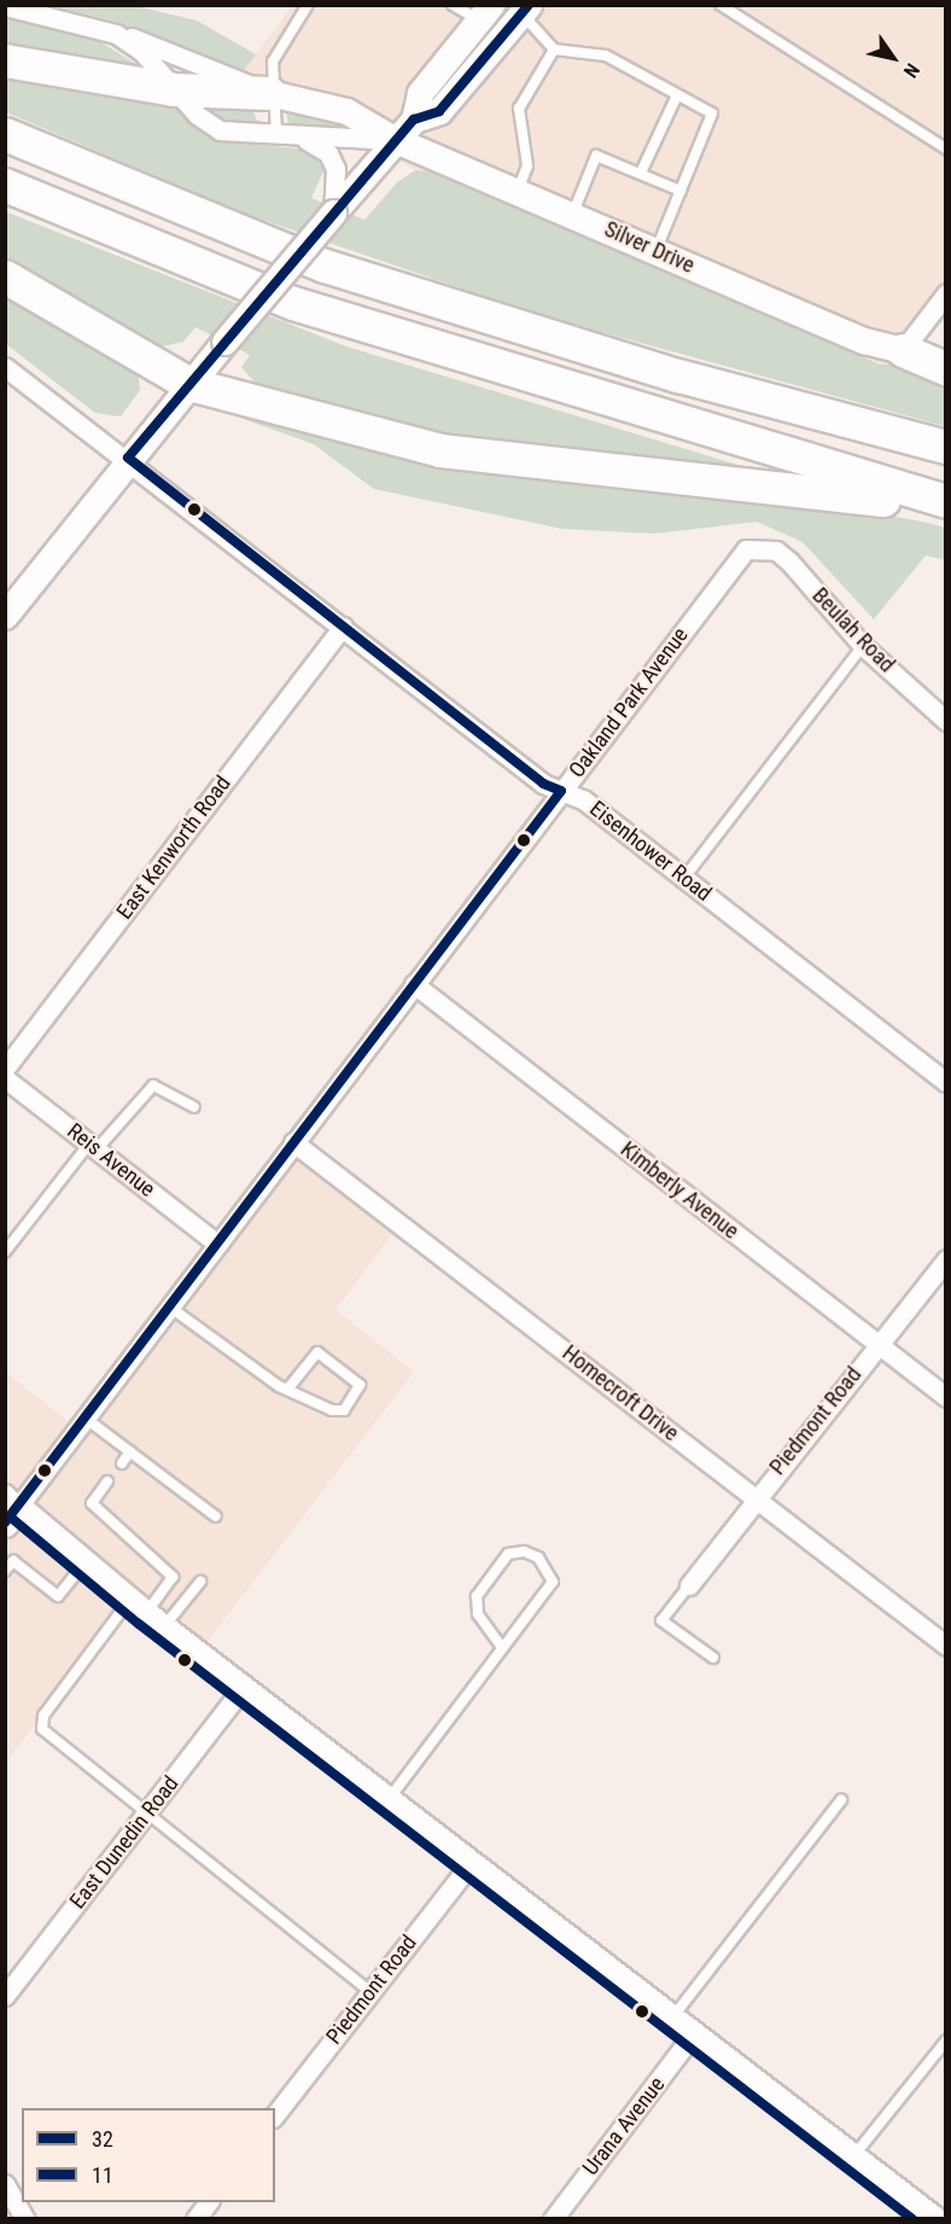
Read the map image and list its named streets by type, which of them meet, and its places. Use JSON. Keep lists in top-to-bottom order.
{
  "streets": {
    "street": [
      "Silver Drive",
      "Beulah Road",
      "Oakland Park Avenue",
      "East Kenworth Road",
      "Eisenhower Road",
      "Reis Avenue",
      "Kimberly Avenue",
      "Homecroft Drive",
      "Piedmont Road",
      "East Dunedin Road",
      "Urana Avenue"
    ]
  },
  "crossings": [
    ["Beulah Road", "Oakland Park Avenue"],
    ["Oakland Park Avenue", "Eisenhower Road"],
    ["Oakland Park Avenue", "Reis Avenue"],
    ["Oakland Park Avenue", "Kimberly Avenue"],
    ["Oakland Park Avenue", "Homecroft Drive"],
    ["East Kenworth Road", "Eisenhower Road"],
    ["Kimberly Avenue", "Piedmont Road"],
    ["Homecroft Drive", "Piedmont Road"]
  ],
  "lines": ["transit line 32", "transit line 11"],
  "legend": ["32", "11"],
  "north": "bottom right"
}
